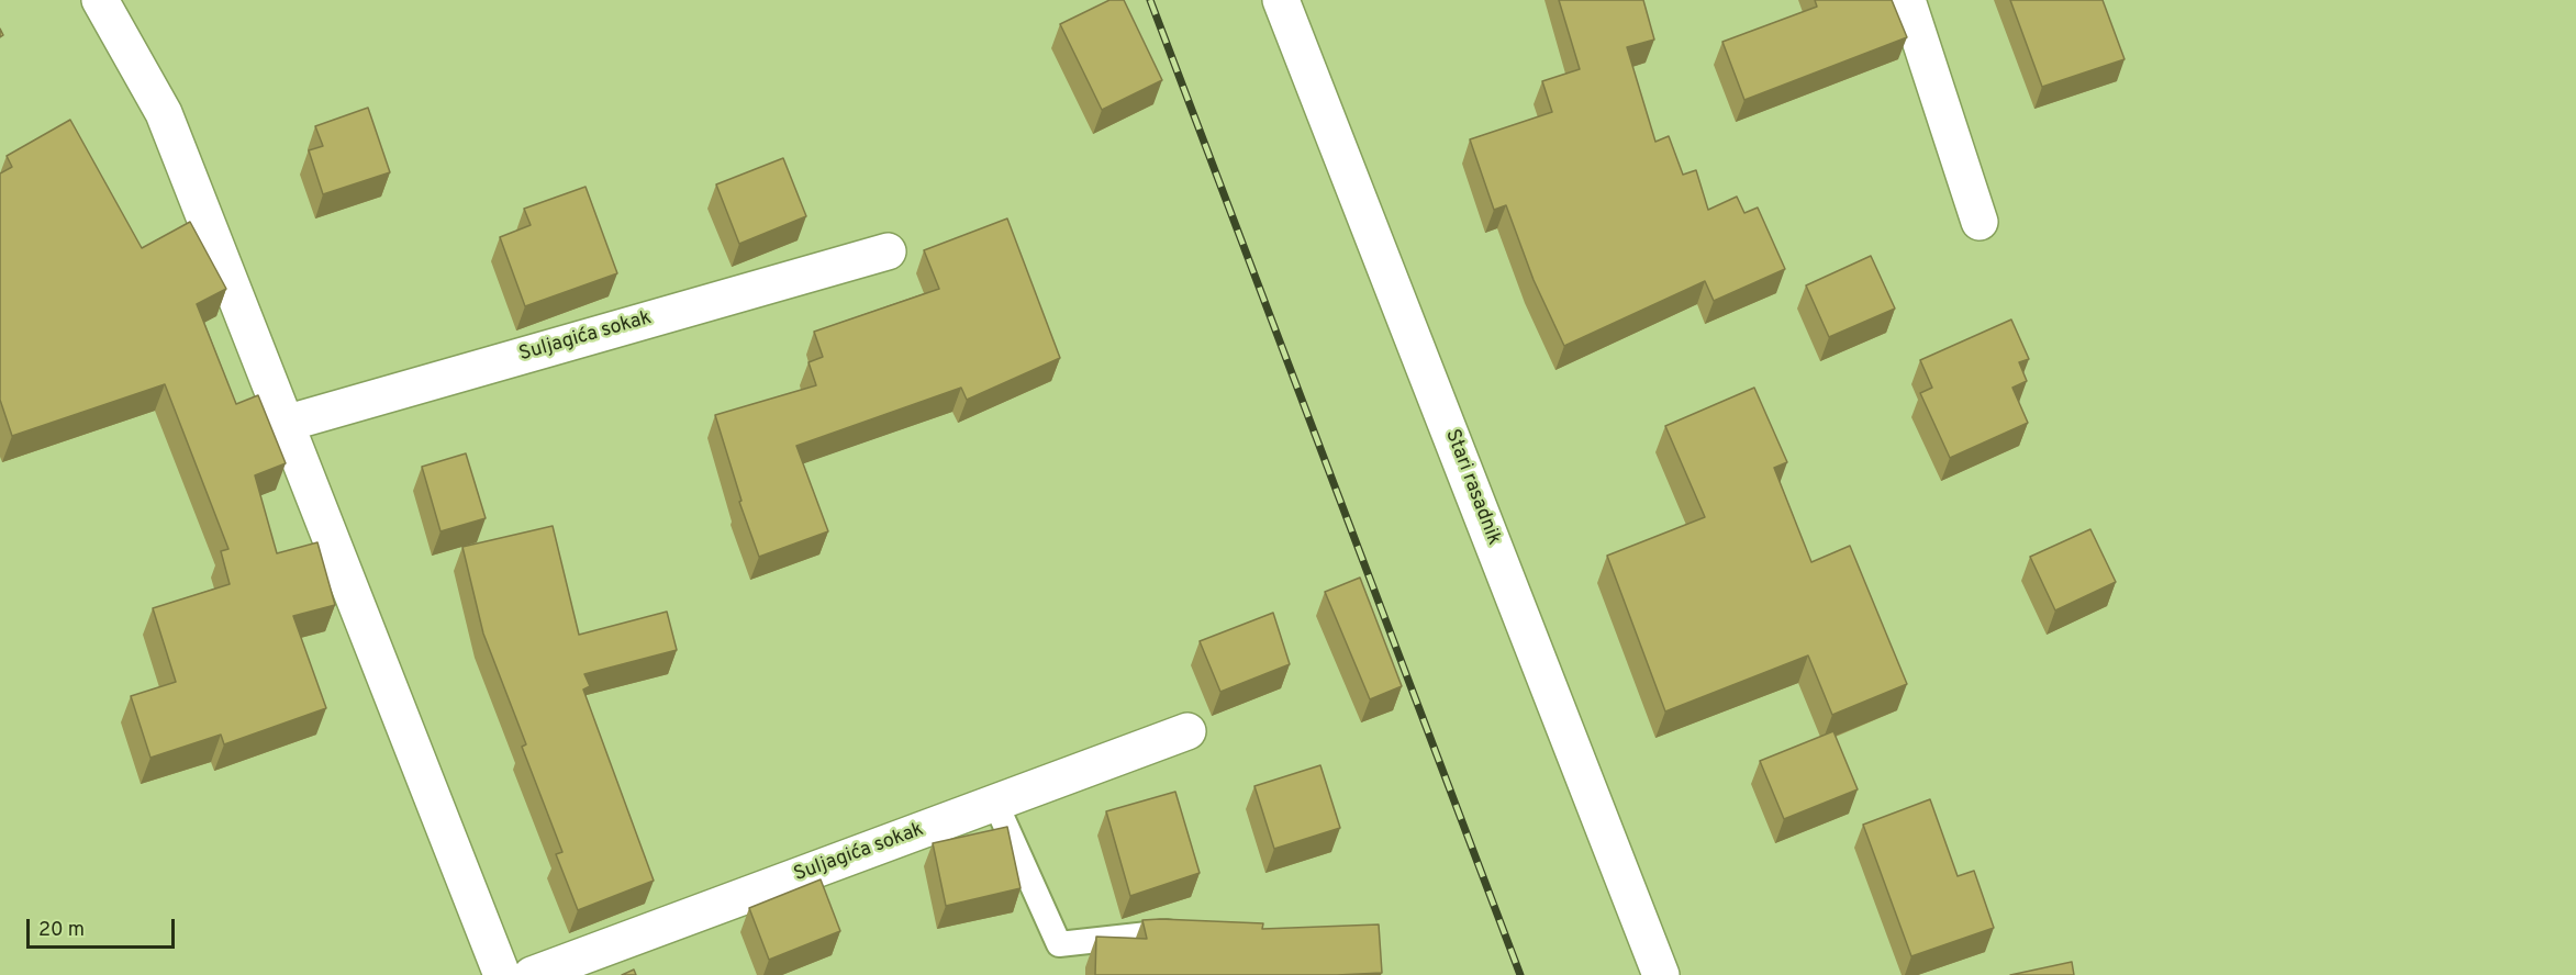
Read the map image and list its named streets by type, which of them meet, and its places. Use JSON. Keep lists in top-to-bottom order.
{
  "streets": {
    "street": ["Suljagića sokak", "Stari rasadnik"]
  },
  "scale_bar": "20 m"
}
